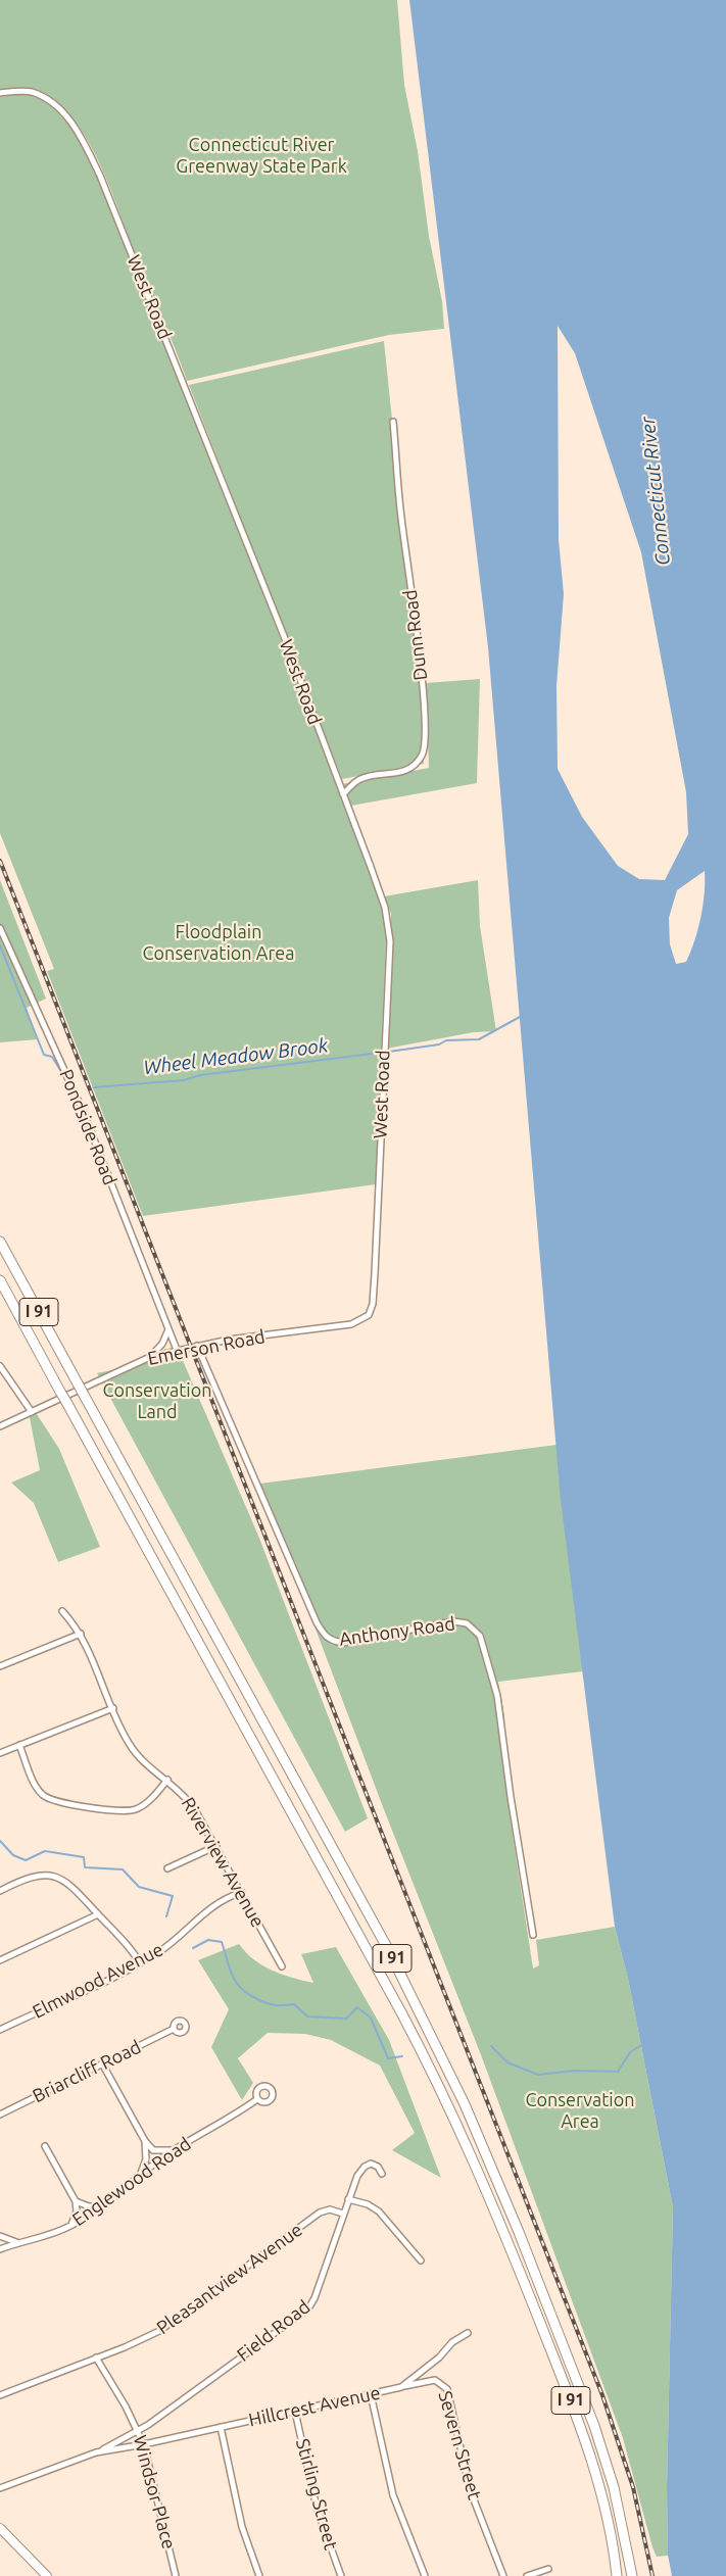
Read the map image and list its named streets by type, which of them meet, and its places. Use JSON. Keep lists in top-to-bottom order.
{
  "streets": {
    "highway": ["I 91"],
    "street": [
      "West Road",
      "Dunn Road",
      "Pondside Road",
      "Emerson Road",
      "Anthony Road",
      "Riverview Avenue",
      "Elmwood Avenue",
      "Briarcliff Road",
      "Englewood Road",
      "Pleasantview Avenue",
      "Field Road",
      "Hillcrest Avenue",
      "Severn Street",
      "Windsor Place",
      "Stirling Street"
    ]
  },
  "crossings": [
    ["West Road", "Dunn Road"],
    ["West Road", "Emerson Road"],
    ["Pondside Road", "Emerson Road"],
    ["Emerson Road", "Anthony Road"],
    ["Riverview Avenue", "Elmwood Avenue"],
    ["Pleasantview Avenue", "Field Road"],
    ["Pleasantview Avenue", "Windsor Place"],
    ["Field Road", "Hillcrest Avenue"],
    ["Field Road", "Windsor Place"],
    ["Hillcrest Avenue", "Severn Street"],
    ["Hillcrest Avenue", "Windsor Place"],
    ["Hillcrest Avenue", "Stirling Street"]
  ],
  "water": ["Connecticut River", "Wheel Meadow Brook"],
  "parks": [
    "Connecticut River Greenway State Park",
    "Floodplain Conservation Area",
    "Conservation Land",
    "Conservation Area"
  ]
}
